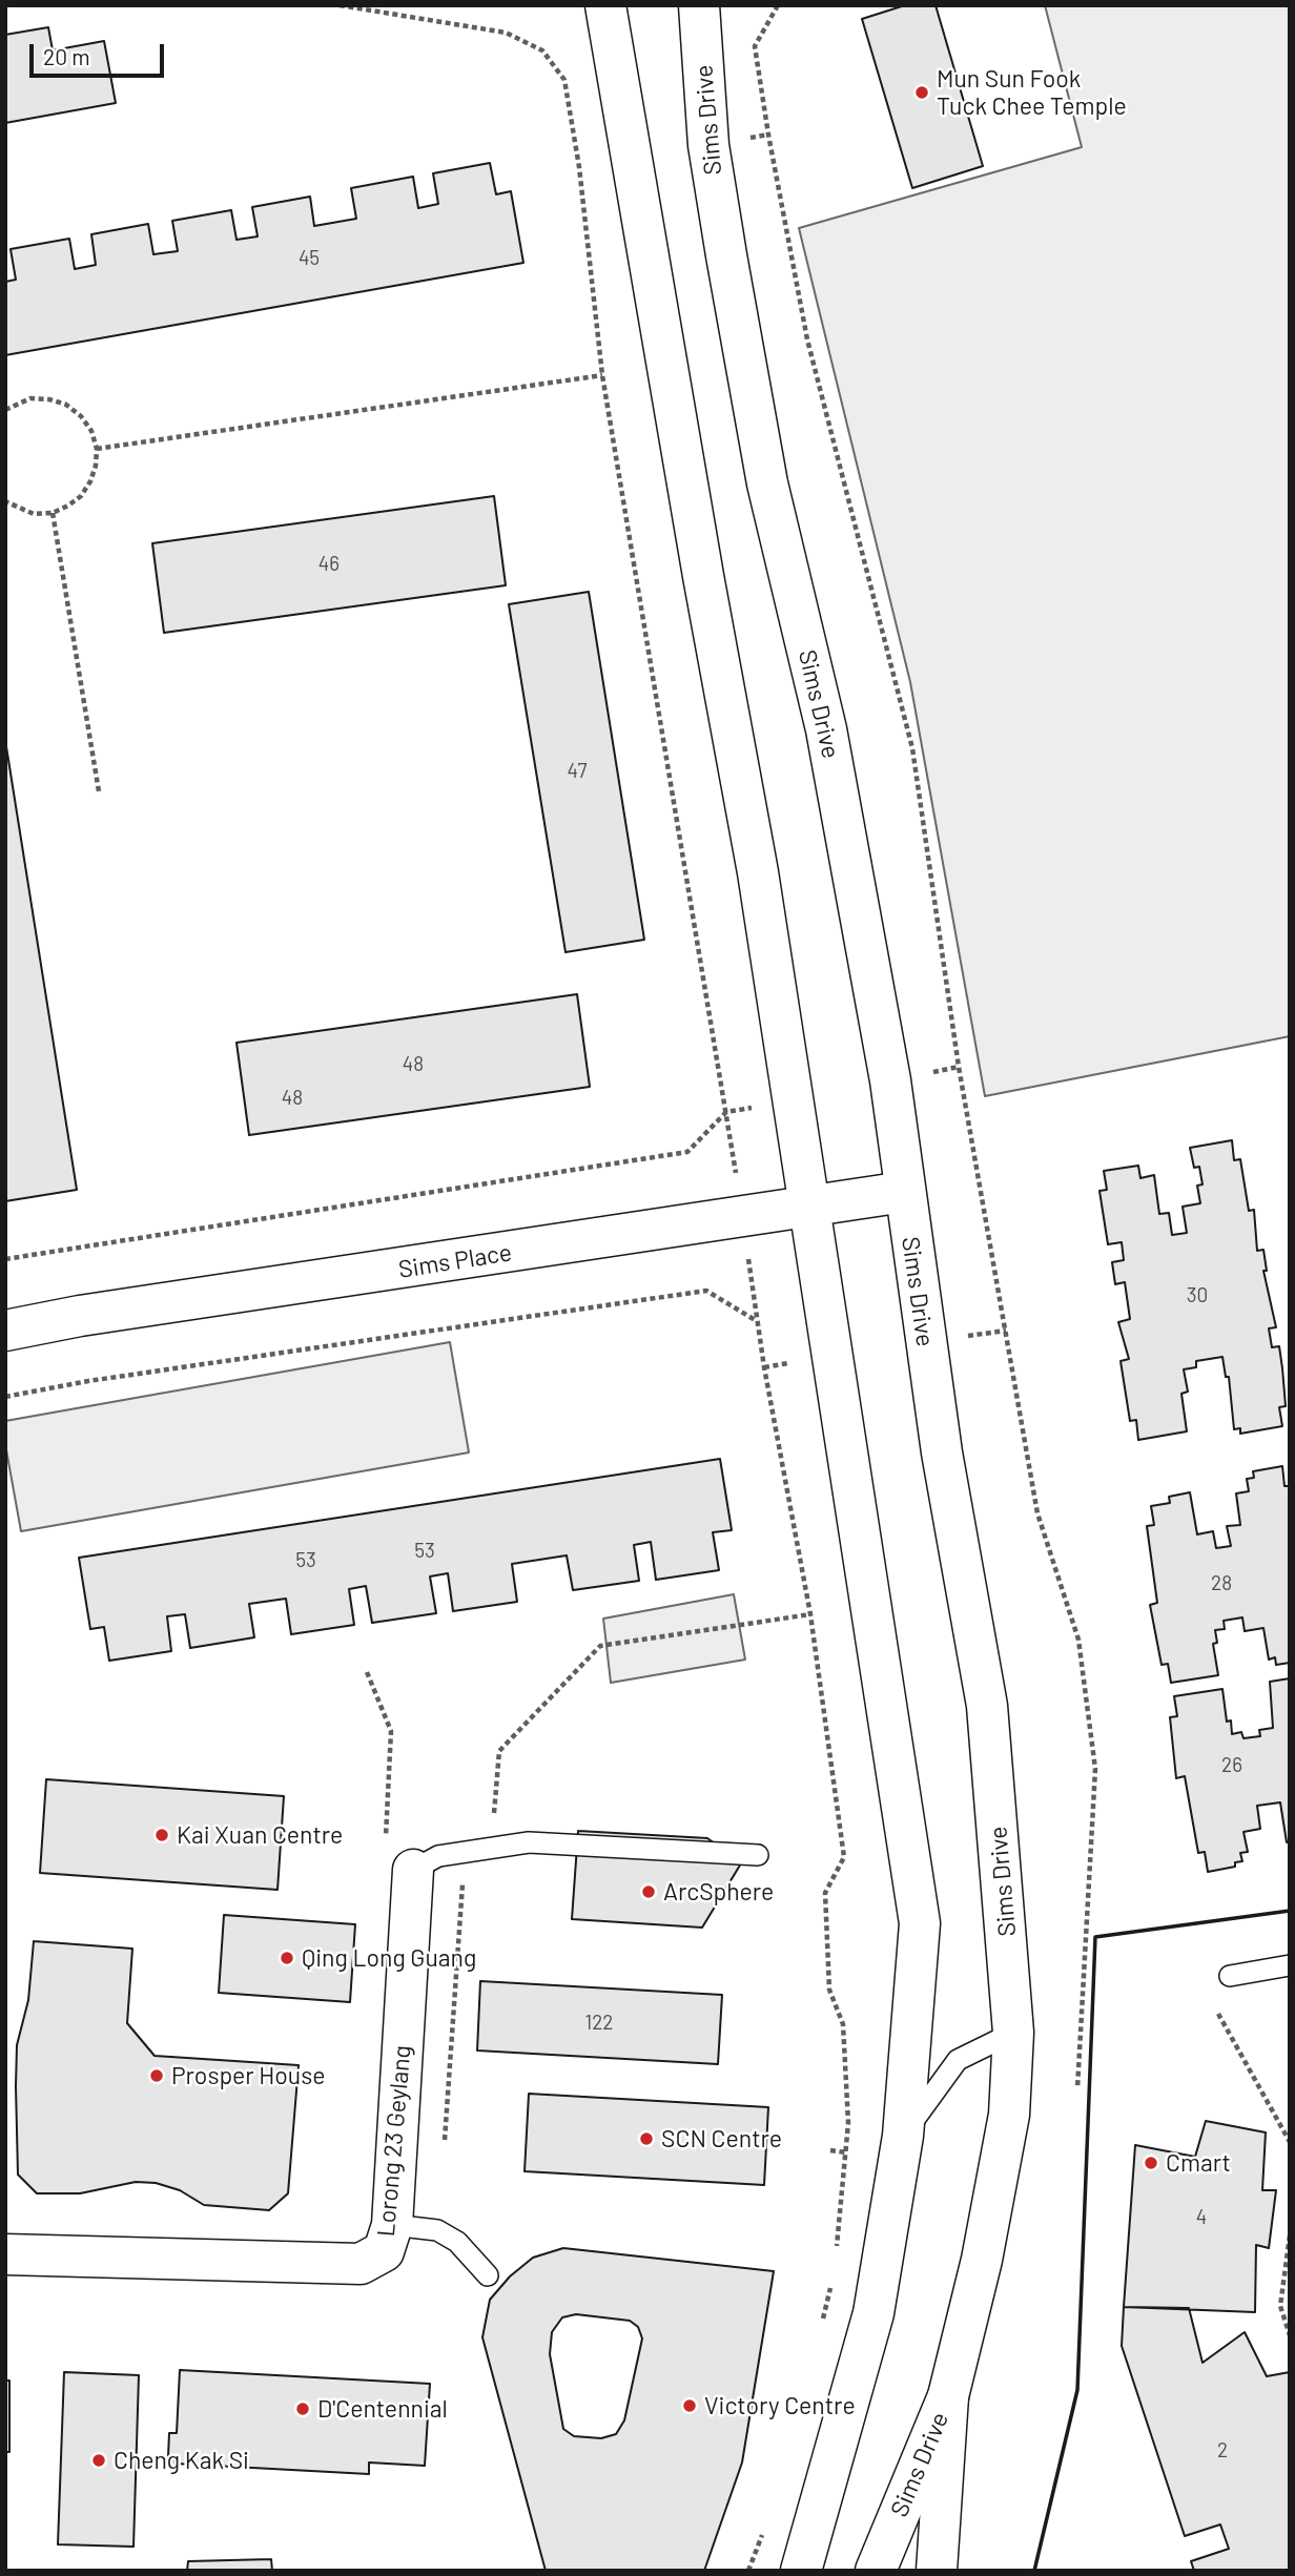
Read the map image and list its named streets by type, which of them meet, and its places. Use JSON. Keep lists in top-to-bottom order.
{
  "streets": {
    "street": ["Sims Drive", "Sims Place", "Lorong 23 Geylang"]
  },
  "crossings": [
    ["Sims Drive", "Sims Place"]
  ],
  "places": [
    "Mun Sun Fook Tuck Chee Temple",
    "Kai Xuan Centre",
    "ArcSphere",
    "Qing Long Guang",
    "Prosper House",
    "SCN Centre",
    "Cmart",
    "Victory Centre",
    "D'Centennial",
    "Cheng Kak Si"
  ],
  "house_numbers": [
    "45",
    "46",
    "47",
    "48",
    "48",
    "30",
    "53",
    "53",
    "28",
    "26",
    "122",
    "4",
    "2"
  ],
  "scale_bar": "20 m"
}
